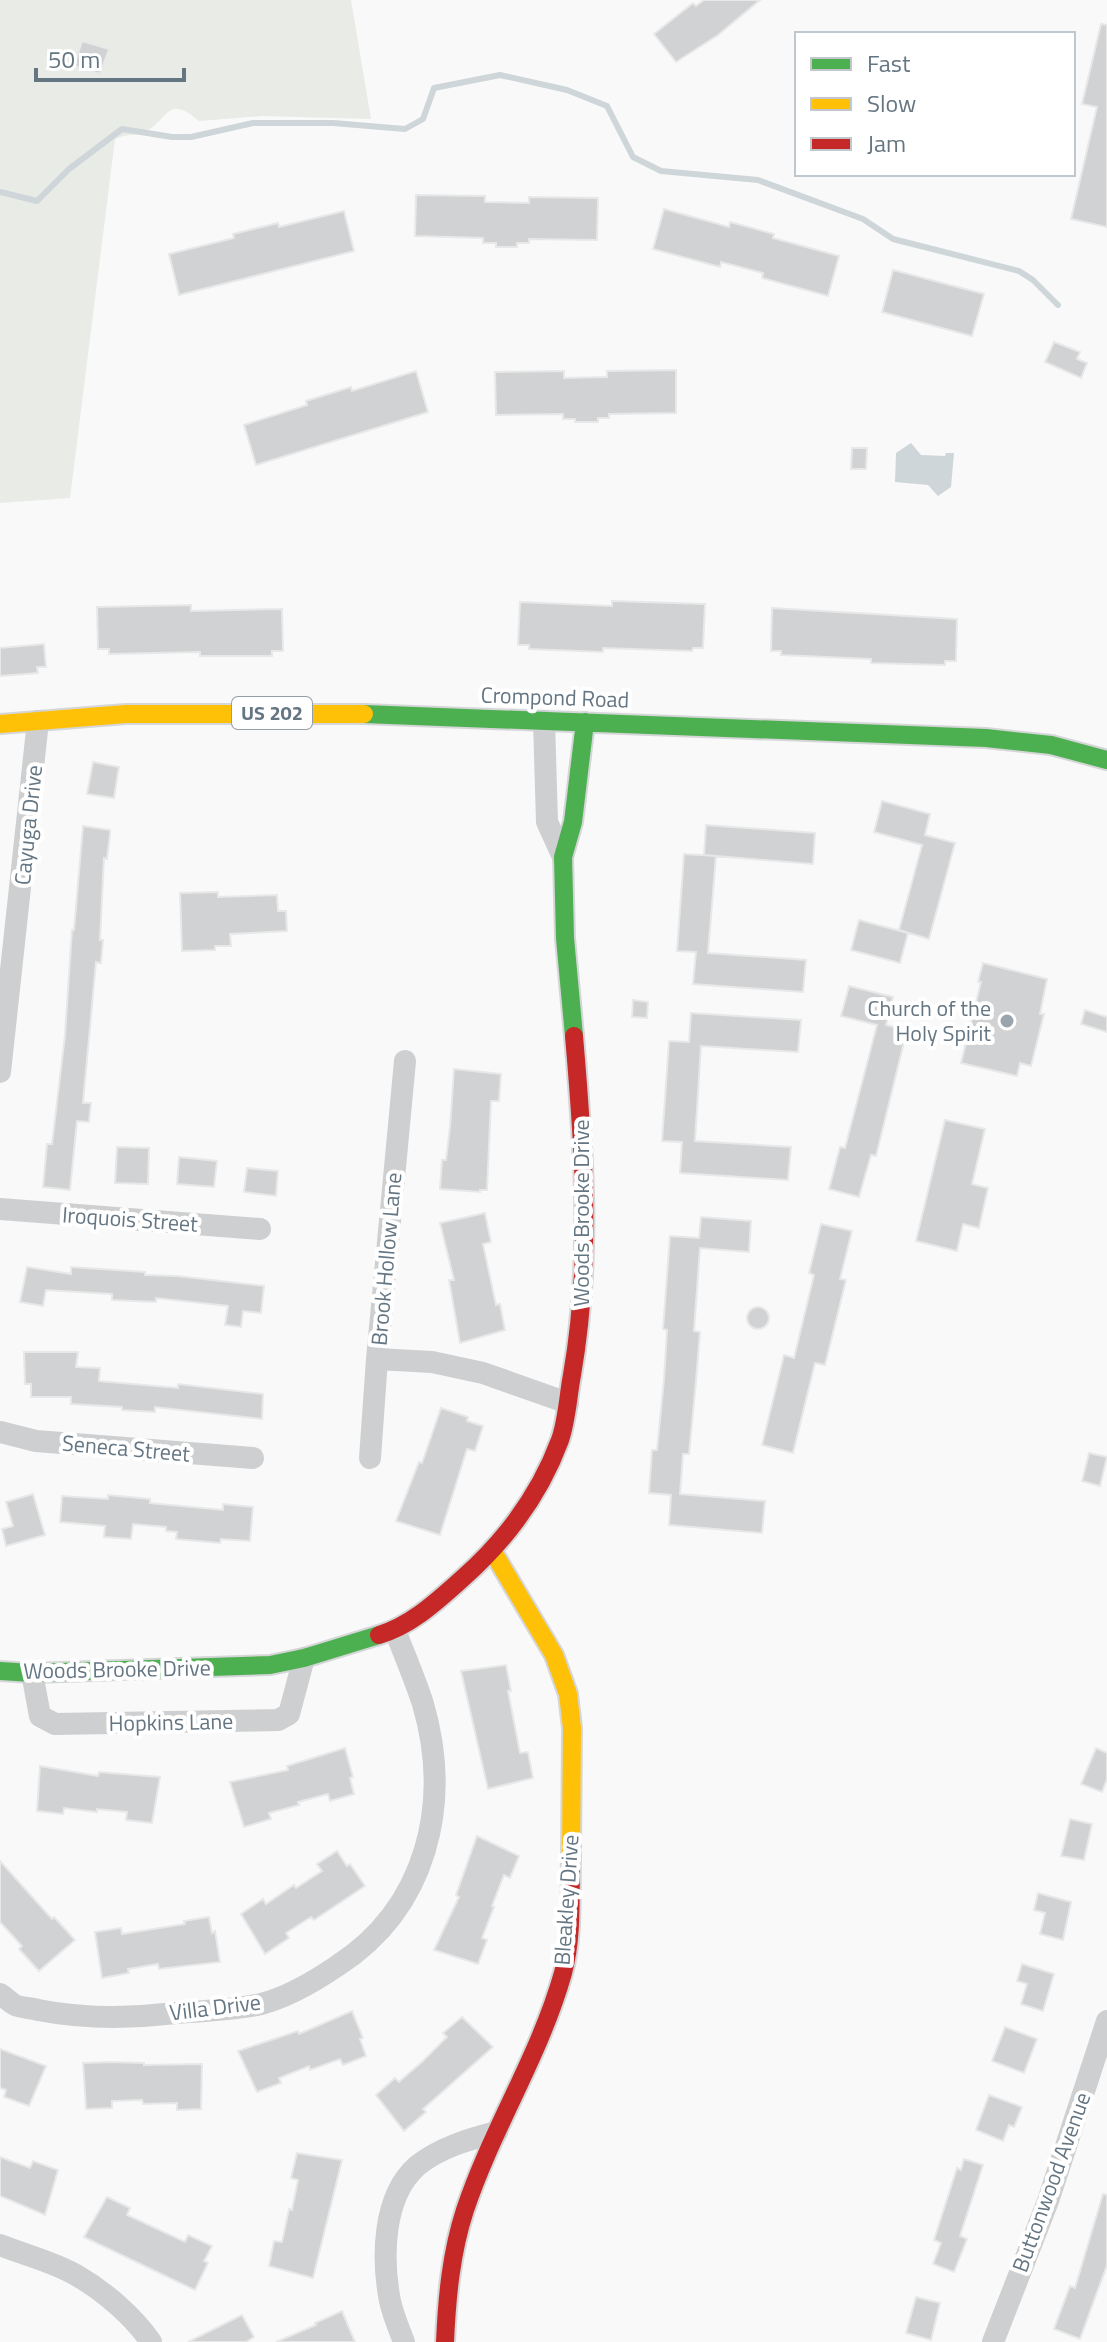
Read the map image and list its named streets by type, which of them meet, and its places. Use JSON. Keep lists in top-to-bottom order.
{
  "streets": {
    "street": [
      "Crompond Road",
      "US 202",
      "Cayuga Drive",
      "Woods Brooke Drive",
      "Iroquois Street",
      "Brook Hollow Lane",
      "Seneca Street",
      "Hopkins Lane",
      "Bleakley Drive",
      "Villa Drive",
      "Buttonwood Avenue"
    ]
  },
  "crossings": [
    ["Crompond Road", "Cayuga Drive"],
    ["Crompond Road", "Woods Brooke Drive"],
    ["Woods Brooke Drive", "Hopkins Lane"],
    ["Woods Brooke Drive", "Bleakley Drive"],
    ["Woods Brooke Drive", "Villa Drive"]
  ],
  "places": ["Church of the Holy Spirit"],
  "legend": ["Fast", "Slow", "Jam"],
  "scale_bar": "50 m"
}
